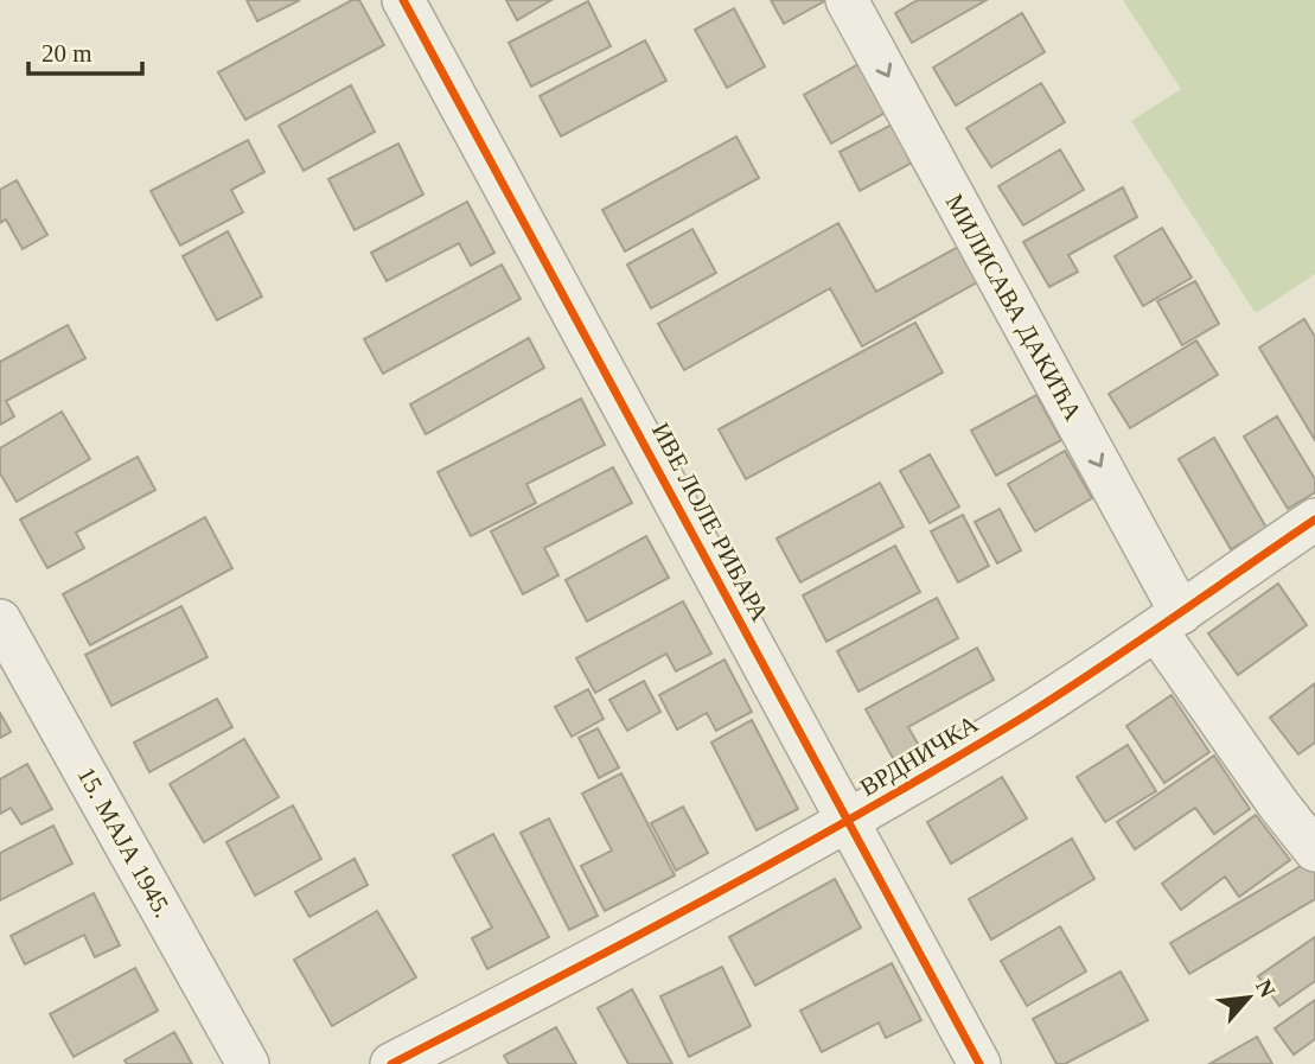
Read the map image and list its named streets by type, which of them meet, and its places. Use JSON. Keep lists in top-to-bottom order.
{
  "streets": {
    "street": [
      "МИЛИСАВА ДАКИЋА",
      "ИВЕ ЛОЛЕ РИБАРА",
      "ВРДНИЧКА",
      "15. МАЈА 1945."
    ]
  },
  "crossings": [
    ["МИЛИСАВА ДАКИЋА", "ВРДНИЧКА"],
    ["ИВЕ ЛОЛЕ РИБАРА", "ВРДНИЧКА"]
  ],
  "one_way": ["МИЛИСАВА ДАКИЋА"],
  "scale_bar": "20 m",
  "north": "top right"
}
